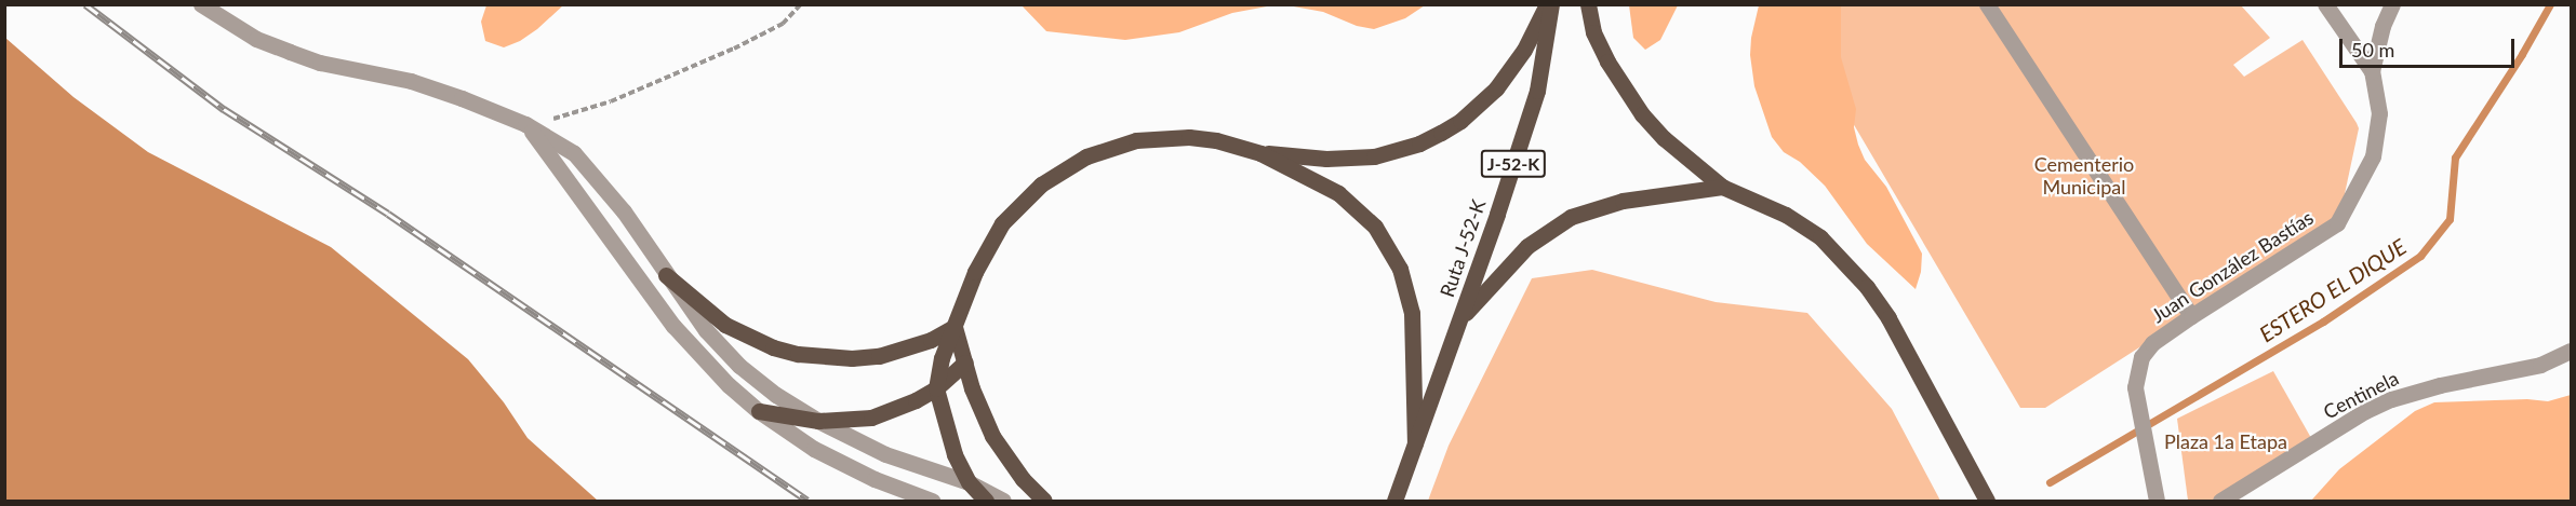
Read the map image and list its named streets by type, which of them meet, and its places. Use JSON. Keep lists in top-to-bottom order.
{
  "streets": {
    "main road": ["J-52-K", "Ruta J-52-K"],
    "street": ["Juan González Bastías", "Centinela"]
  },
  "water": ["ESTERO EL DIQUE"],
  "parks": ["Cementerio Municipal", "Plaza 1a Etapa"],
  "scale_bar": "50 m"
}
